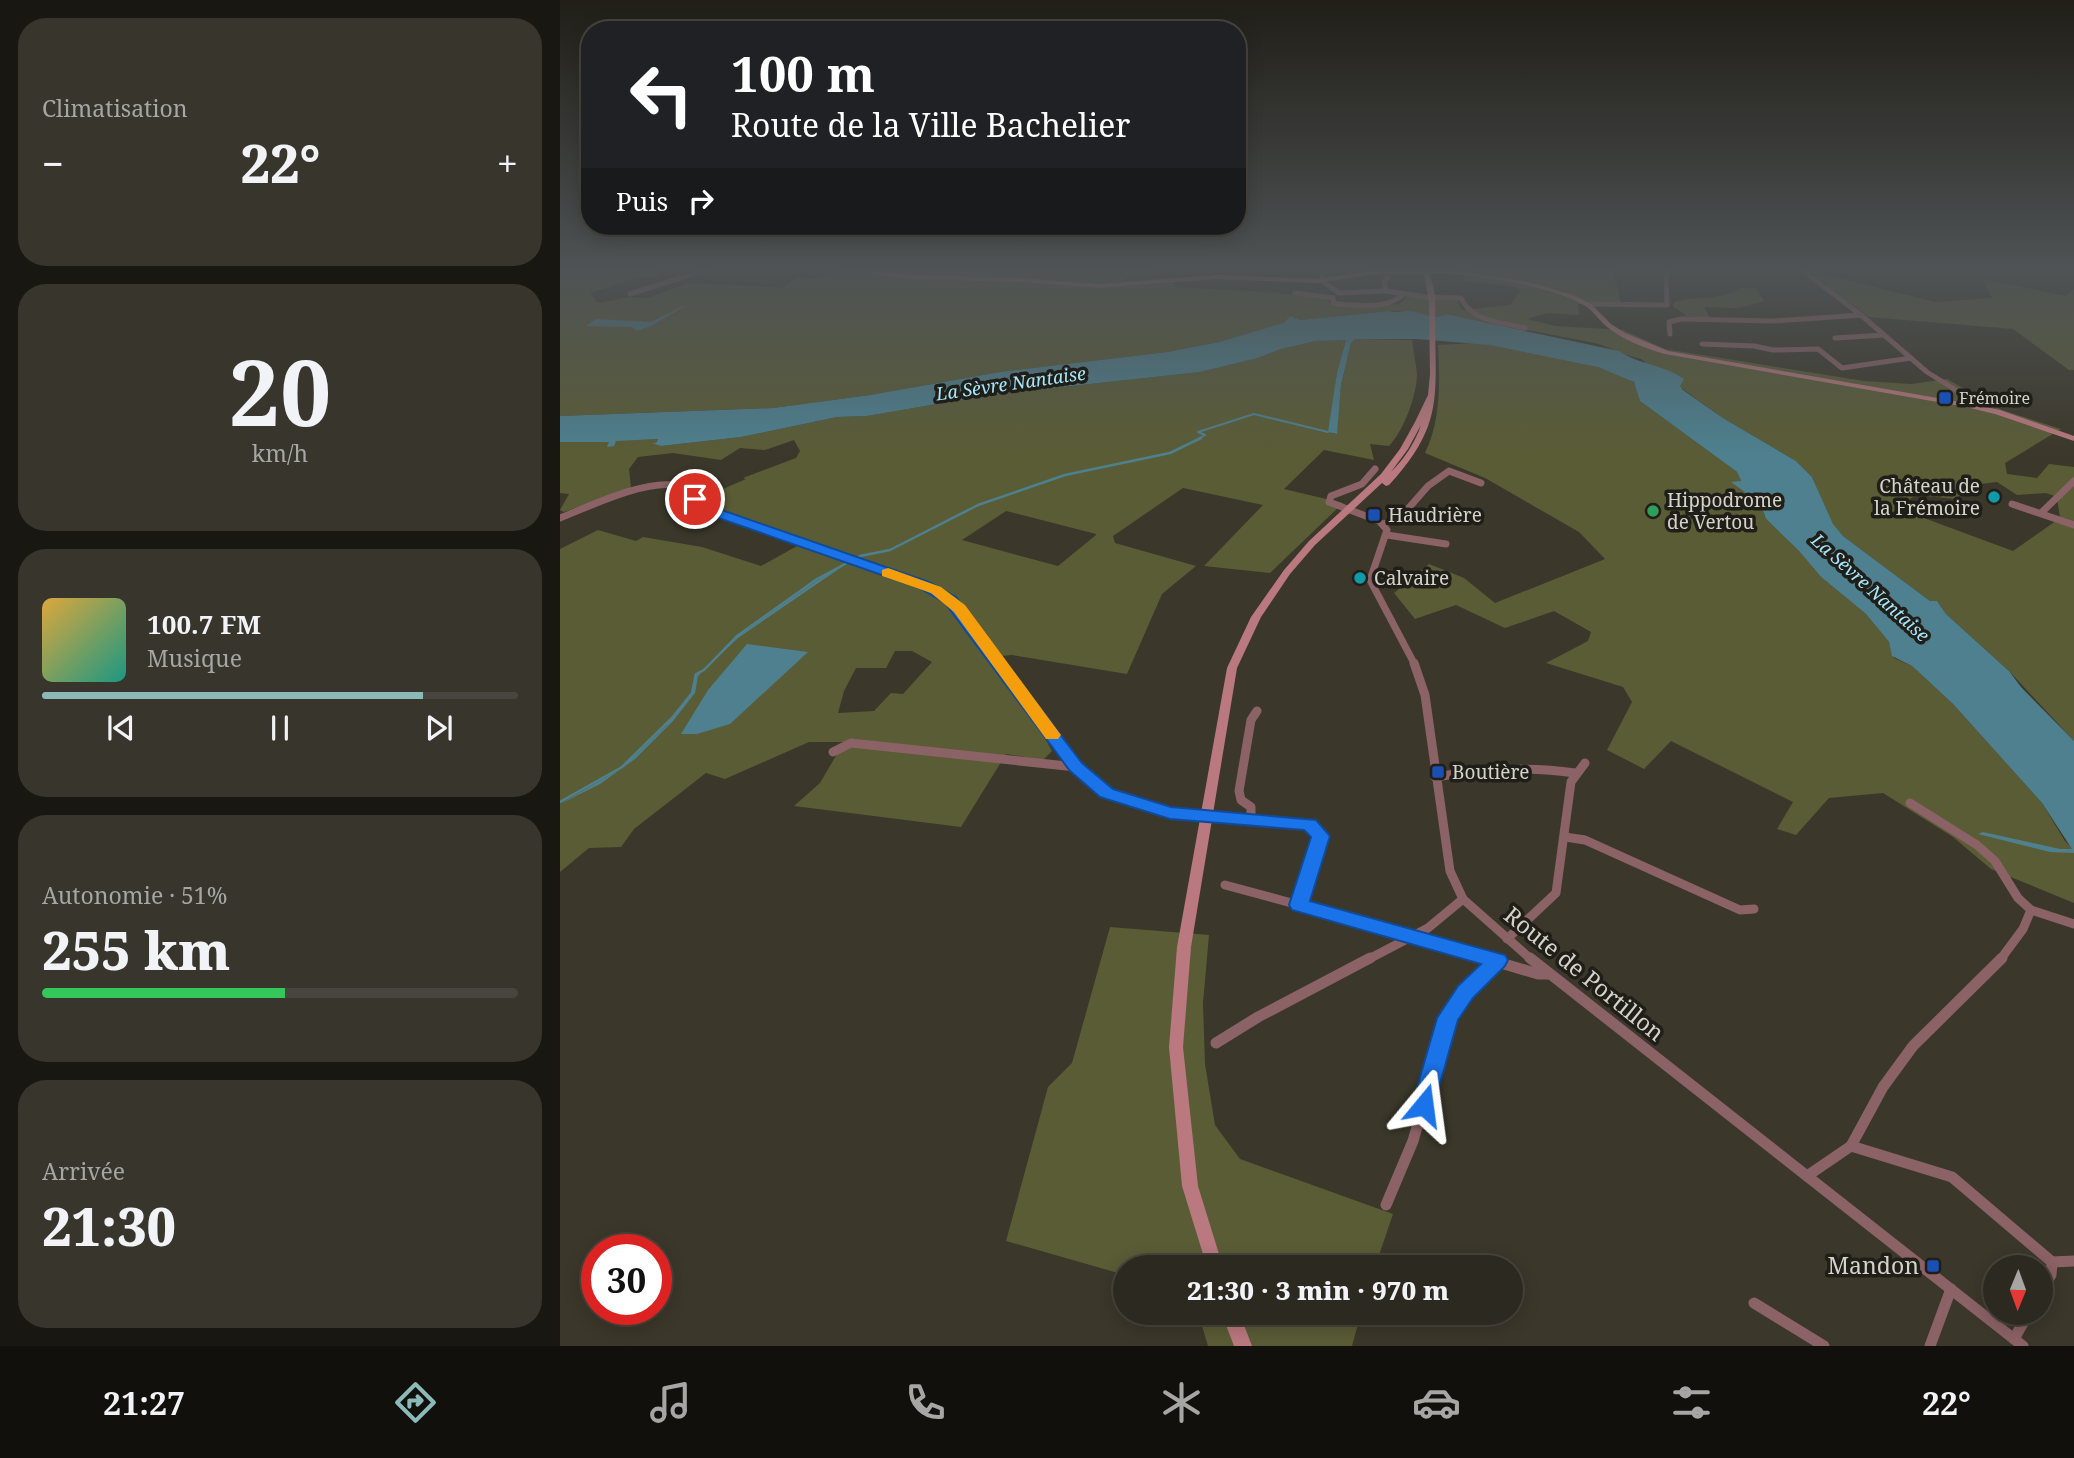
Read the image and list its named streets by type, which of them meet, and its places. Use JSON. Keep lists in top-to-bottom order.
{
  "streets": {
    "street": ["Route de Portillon"]
  },
  "water": ["La Sèvre Nantaise"],
  "places": {
    "transit": [
      "Frémoire",
      "Haudrière",
      "Boutière",
      "Mandon"
    ],
    "other": ["Château de la Frémoire", "Hippodrome de Vertou", "Calvaire"]
  },
  "north": "bottom",
  "page": {
    "tile": [
      "Climatisation",
      ["20", "km/h"],
      ["Autonomie · 51%", "255 km"],
      ["Arrivée", "21:30"]
    ],
    "turn": ["100 m", "Route de la Ville Bachelier"],
    "heat": ["−", "22°", "+"],
    "then": "Puis",
    "song": ["100.7 FM", "Musique"],
    "limit": "30",
    "trip": "21:30 · 3 min · 970 m",
    "tabs": ["21:27", "22°"]
  }
}
